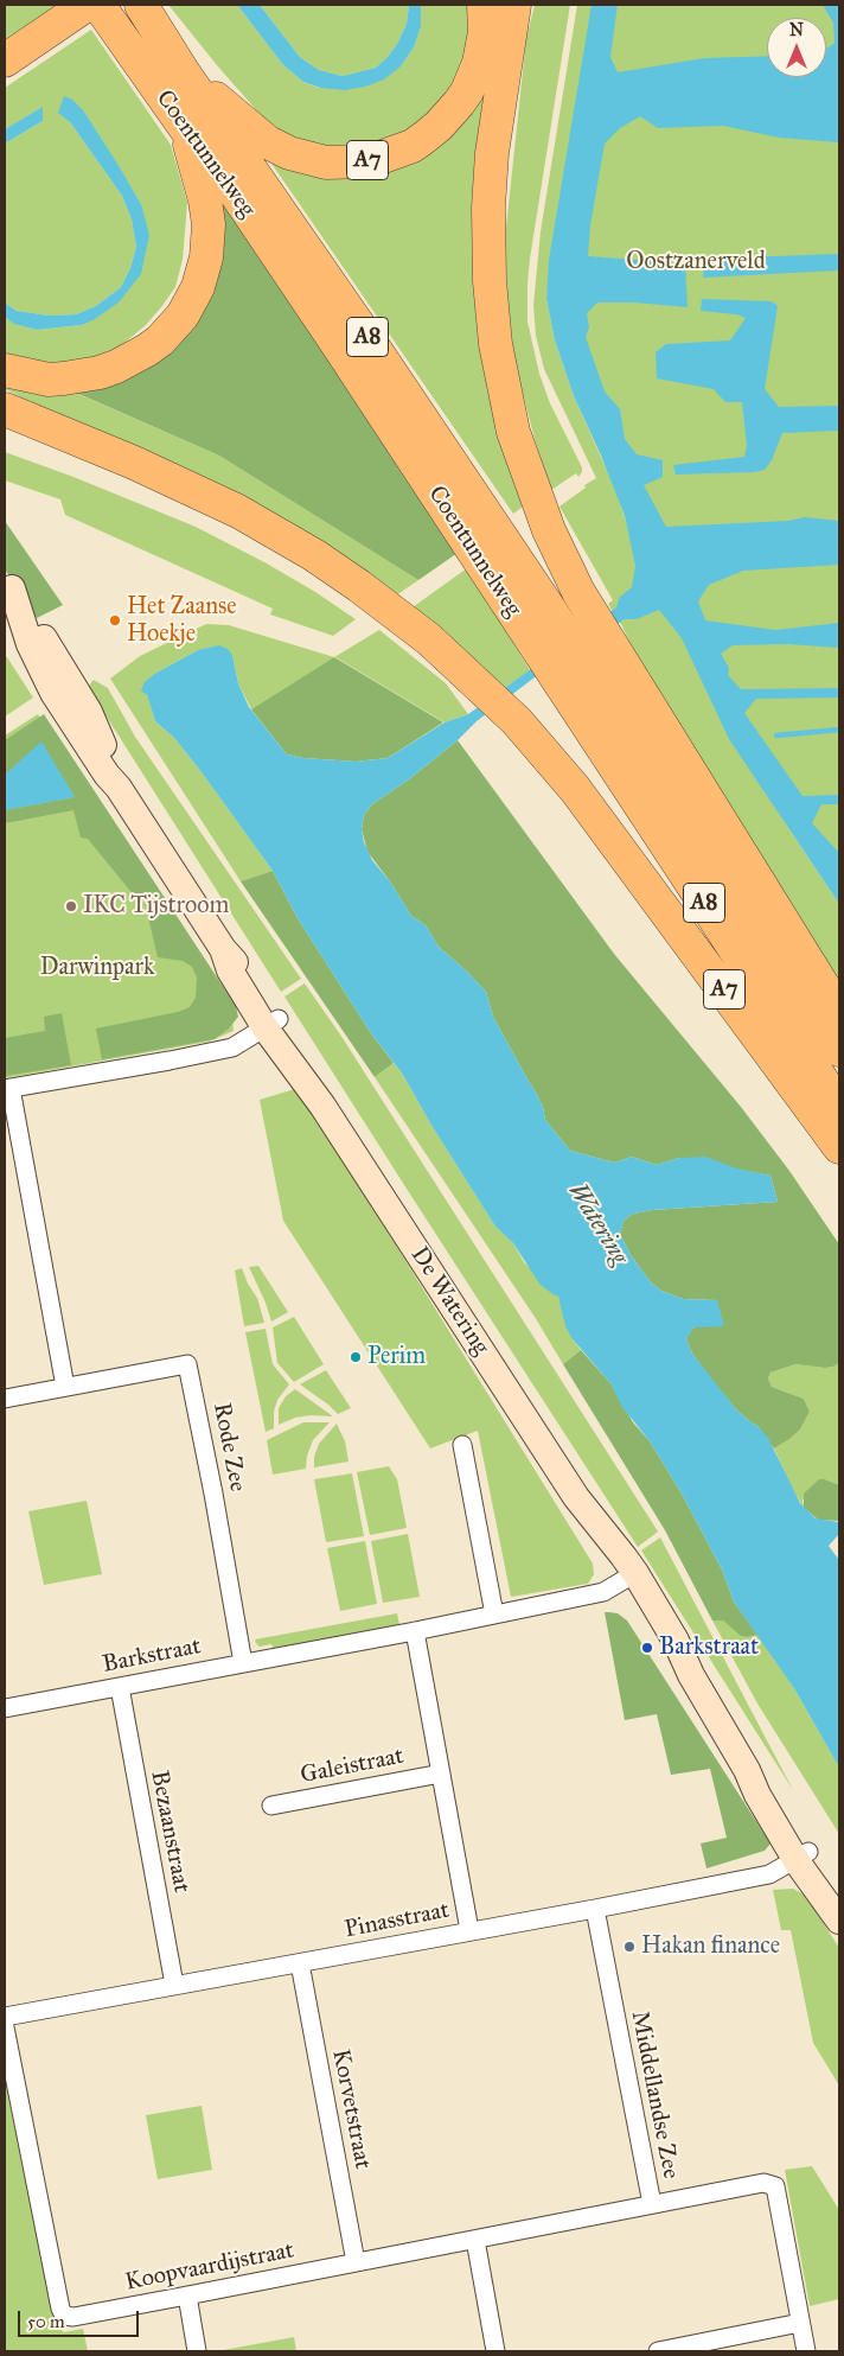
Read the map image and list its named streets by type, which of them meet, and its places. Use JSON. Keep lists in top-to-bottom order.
{
  "streets": {
    "highway": ["Coentunnelweg", "A7", "A8"],
    "main road": ["De Watering"],
    "street": [
      "Rode Zee",
      "Barkstraat",
      "Galeistraat",
      "Bezaanstraat",
      "Pinasstraat",
      "Middellandse Zee",
      "Korvetstraat",
      "Koopvaardijstraat"
    ]
  },
  "crossings": [
    ["Coentunnelweg", "A7"],
    ["Coentunnelweg", "A8"],
    ["De Watering", "Barkstraat"],
    ["De Watering", "Pinasstraat"],
    ["Rode Zee", "Barkstraat"],
    ["Barkstraat", "Galeistraat"],
    ["Barkstraat", "Bezaanstraat"],
    ["Galeistraat", "Pinasstraat"],
    ["Bezaanstraat", "Pinasstraat"],
    ["Pinasstraat", "Middellandse Zee"],
    ["Pinasstraat", "Korvetstraat"],
    ["Middellandse Zee", "Koopvaardijstraat"],
    ["Korvetstraat", "Koopvaardijstraat"]
  ],
  "water": ["Watering"],
  "parks": ["Oostzanerveld", "Darwinpark"],
  "places": [
    "Het Zaanse Hoekje",
    "IKC Tijstroom",
    "Perim",
    "Barkstraat",
    "Hakan finance"
  ],
  "scale_bar": "50 m",
  "north": "top"
}
